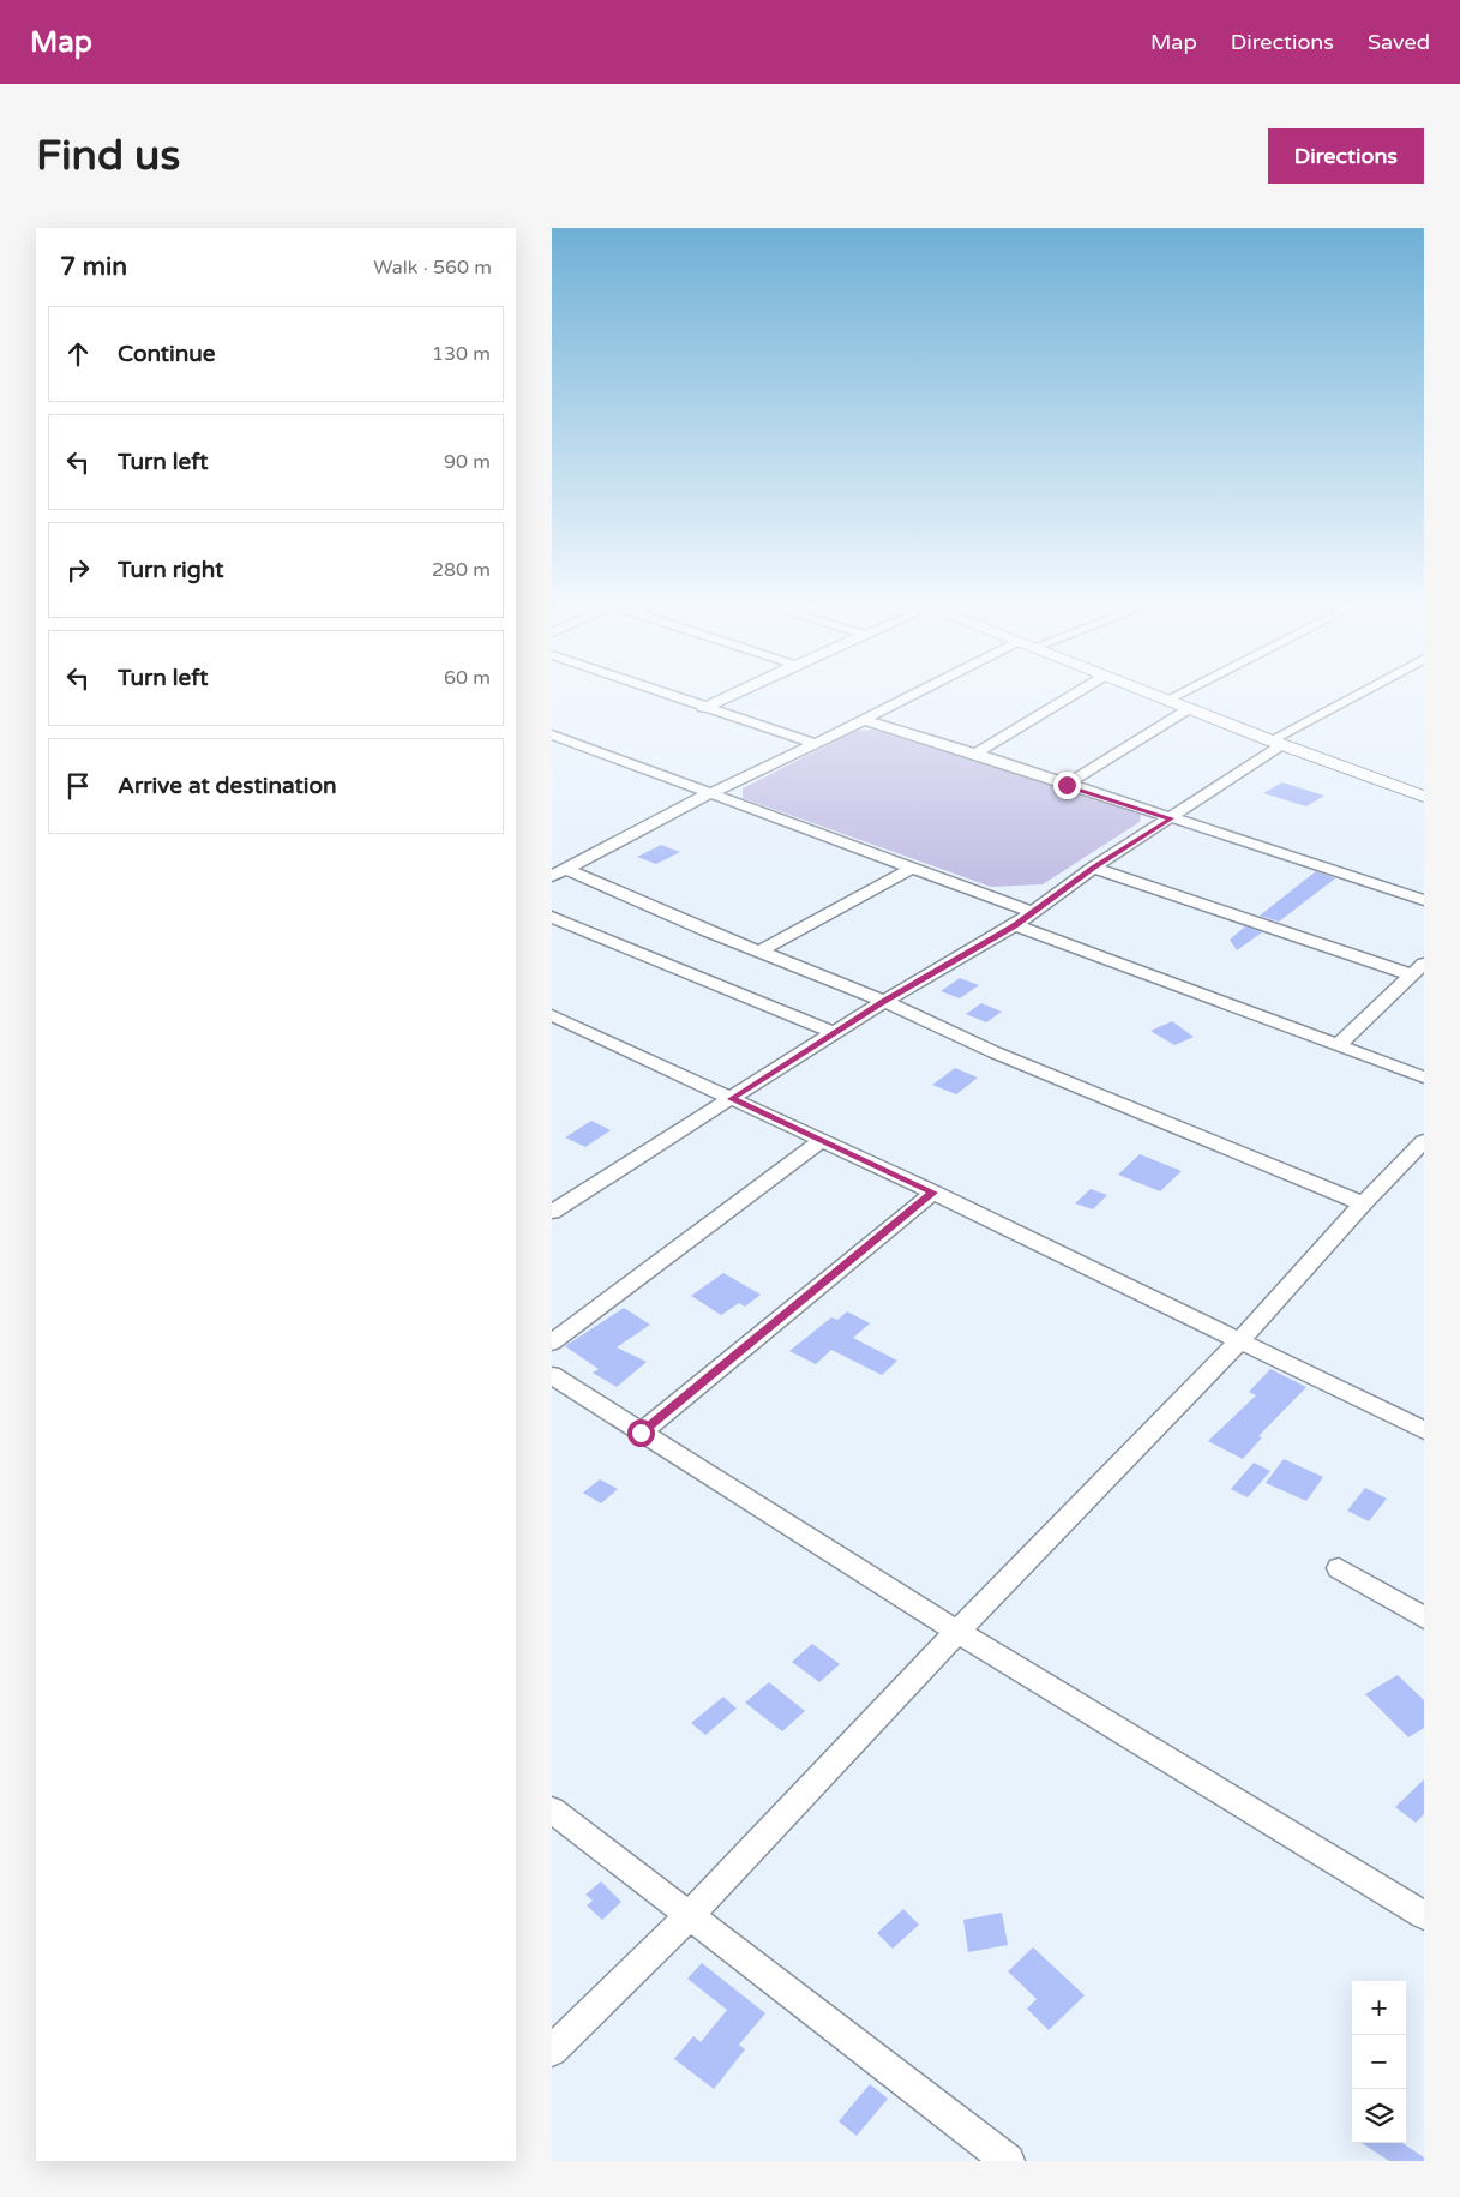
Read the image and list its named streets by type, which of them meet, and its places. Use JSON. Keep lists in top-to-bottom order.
{
  "page": {
    "header": "Map",
    "nav": ["Map", "Directions", "Saved"],
    "buttons": "Directions",
    "title": "Find us",
    "heading": ["7 min", "Walk · 560 m"],
    "list": [
      ["Continue", "130 m"],
      ["Turn left", "90 m"],
      ["Turn right", "280 m"],
      ["Turn left", "60 m"],
      "Arrive at destination"
    ],
    "map_buttons": ["+", "−"]
  }
}
